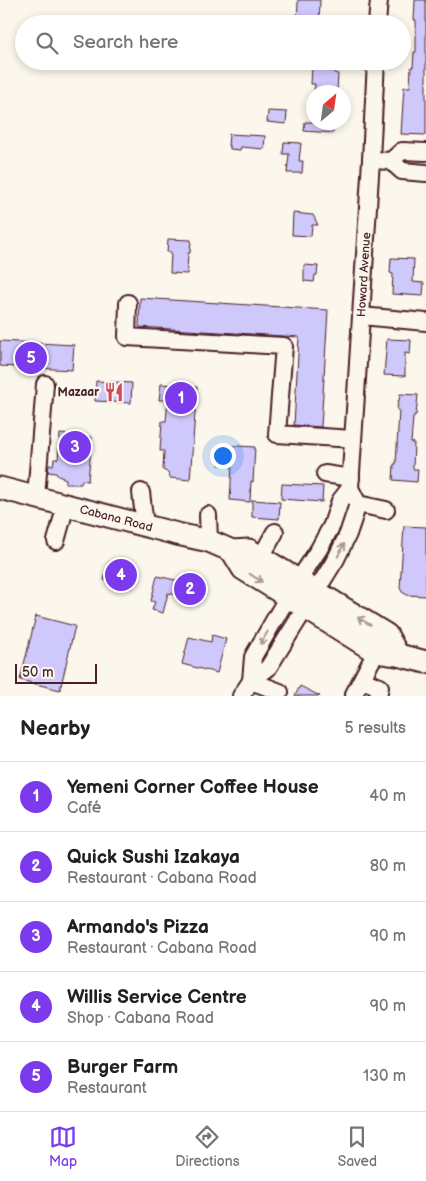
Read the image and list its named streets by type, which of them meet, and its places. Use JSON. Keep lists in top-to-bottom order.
{
  "streets": {
    "main road": ["Cabana Road"],
    "street": ["Howard Avenue"]
  },
  "crossings": [
    ["Howard Avenue", "Cabana Road"]
  ],
  "places": {
    "restaurant": ["Mazaar"]
  },
  "scale_bar": "50 m",
  "north": "top right",
  "page": {
    "search": "Search here",
    "pins": [
      "5",
      "1",
      "3",
      "4",
      "2"
    ],
    "scale": "50 m",
    "heading": ["Nearby", "5 results"],
    "list": [
      {
        "mark": "1",
        "name": "Yemeni Corner Coffee House",
        "note": "Café",
        "value": "40 m"
      },
      {
        "mark": "2",
        "name": "Quick Sushi Izakaya",
        "note": "Restaurant · Cabana Road",
        "value": "80 m"
      },
      {
        "mark": "3",
        "name": "Armando's Pizza",
        "note": "Restaurant · Cabana Road",
        "value": "90 m"
      },
      {
        "mark": "4",
        "name": "Willis Service Centre",
        "note": "Shop · Cabana Road",
        "value": "90 m"
      },
      {
        "mark": "5",
        "name": "Burger Farm",
        "note": "Restaurant",
        "value": "130 m"
      }
    ],
    "nav": ["Map", "Directions", "Saved"]
  }
}
